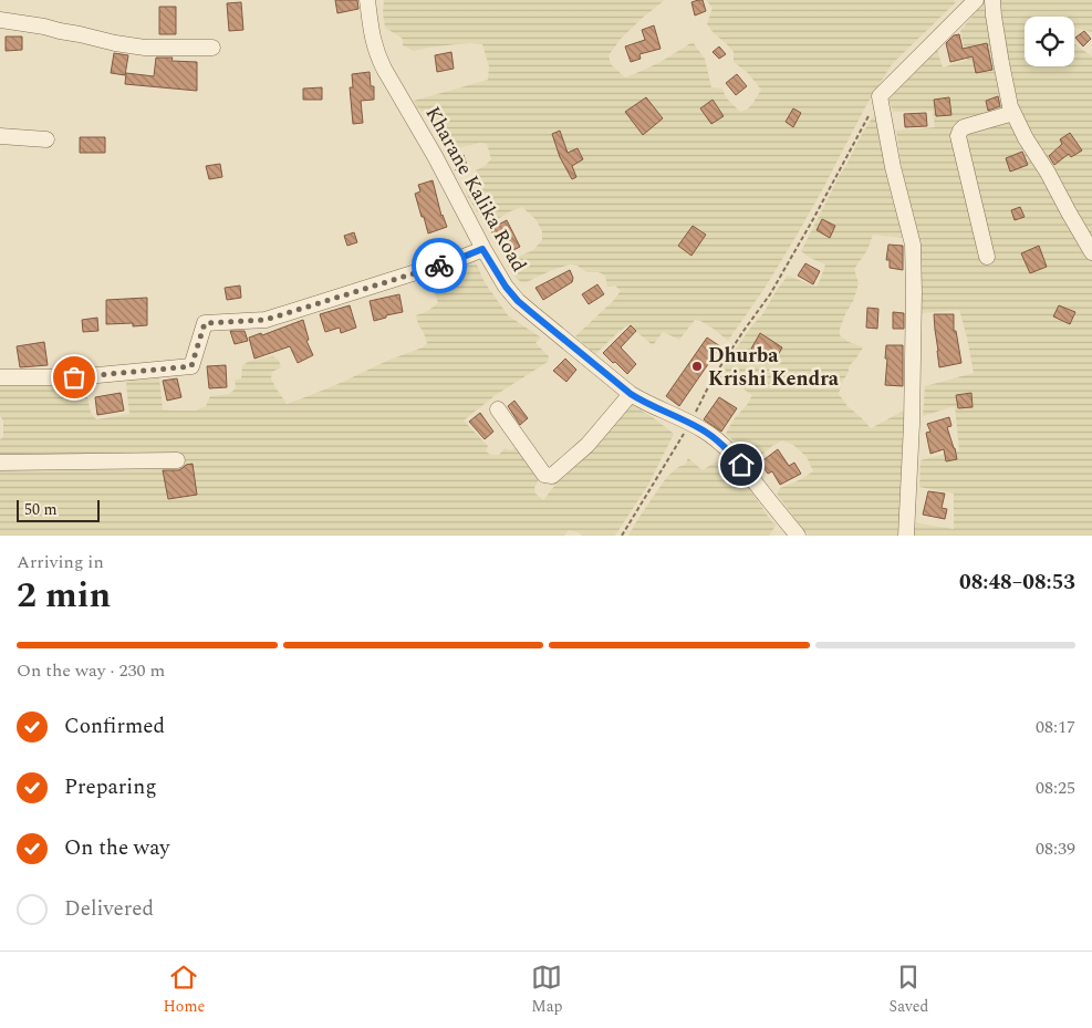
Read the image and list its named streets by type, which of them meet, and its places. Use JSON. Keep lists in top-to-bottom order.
{
  "streets": {
    "street": ["Kharane Kalika Road"]
  },
  "places": ["Dhurba Krishi Kendra"],
  "scale_bar": "50 m",
  "page": {
    "scale": "50 m",
    "heading": ["2 min", "Arriving in", "08:48–08:53"],
    "bar": "On the way · 230 m",
    "list": [
      ["Confirmed", "08:17"],
      ["Preparing", "08:25"],
      ["On the way", "08:39"],
      "Delivered"
    ],
    "tabs": ["Home", "Map", "Saved"]
  }
}
